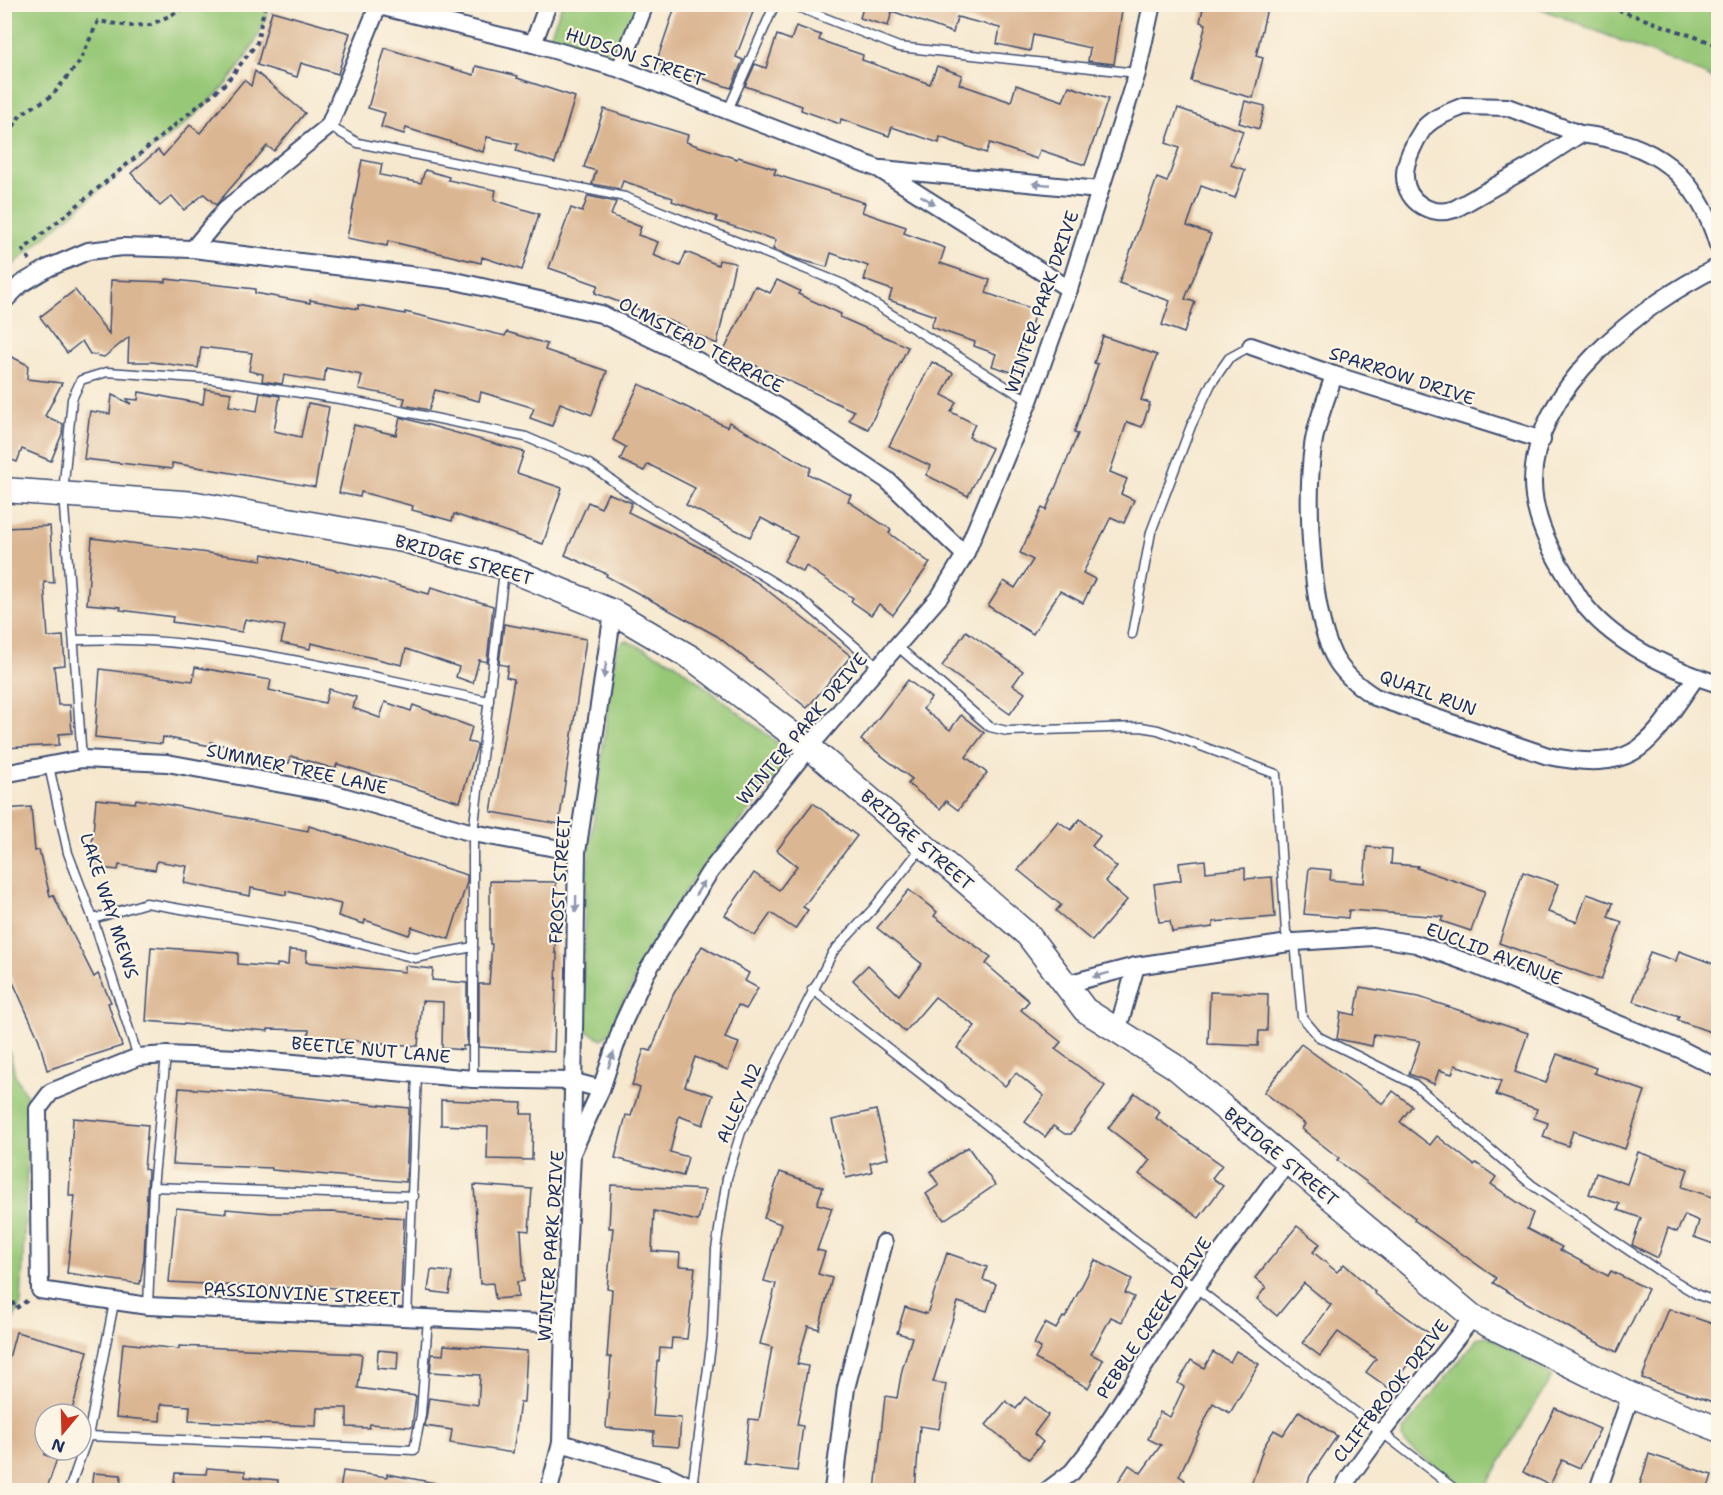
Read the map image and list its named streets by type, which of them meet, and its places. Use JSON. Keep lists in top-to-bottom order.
{
  "streets": {
    "street": [
      "HUDSON STREET",
      "WINTER PARK DRIVE",
      "OLMSTEAD TERRACE",
      "SPARROW DRIVE",
      "BRIDGE STREET",
      "QUAIL RUN",
      "SUMMER TREE LANE",
      "FROST STREET",
      "EUCLID AVENUE",
      "BEETLE NUT LANE",
      "PASSIONVINE STREET",
      "PEBBLE CREEK DRIVE",
      "CLIFFBROOK DRIVE"
    ],
    "lane": ["LAKE WAY MEWS", "ALLEY N2"]
  },
  "crossings": [
    ["HUDSON STREET", "WINTER PARK DRIVE"],
    ["WINTER PARK DRIVE", "OLMSTEAD TERRACE"],
    ["WINTER PARK DRIVE", "BRIDGE STREET"],
    ["WINTER PARK DRIVE", "FROST STREET"],
    ["WINTER PARK DRIVE", "BEETLE NUT LANE"],
    ["WINTER PARK DRIVE", "PASSIONVINE STREET"],
    ["SPARROW DRIVE", "QUAIL RUN"],
    ["BRIDGE STREET", "FROST STREET"],
    ["BRIDGE STREET", "EUCLID AVENUE"],
    ["BRIDGE STREET", "ALLEY N2"],
    ["BRIDGE STREET", "PEBBLE CREEK DRIVE"],
    ["BRIDGE STREET", "CLIFFBROOK DRIVE"],
    ["SUMMER TREE LANE", "FROST STREET"],
    ["SUMMER TREE LANE", "LAKE WAY MEWS"],
    ["FROST STREET", "BEETLE NUT LANE"],
    ["LAKE WAY MEWS", "BEETLE NUT LANE"],
    ["BEETLE NUT LANE", "PASSIONVINE STREET"]
  ],
  "one_way": ["FROST STREET"],
  "north": "bottom"
}
